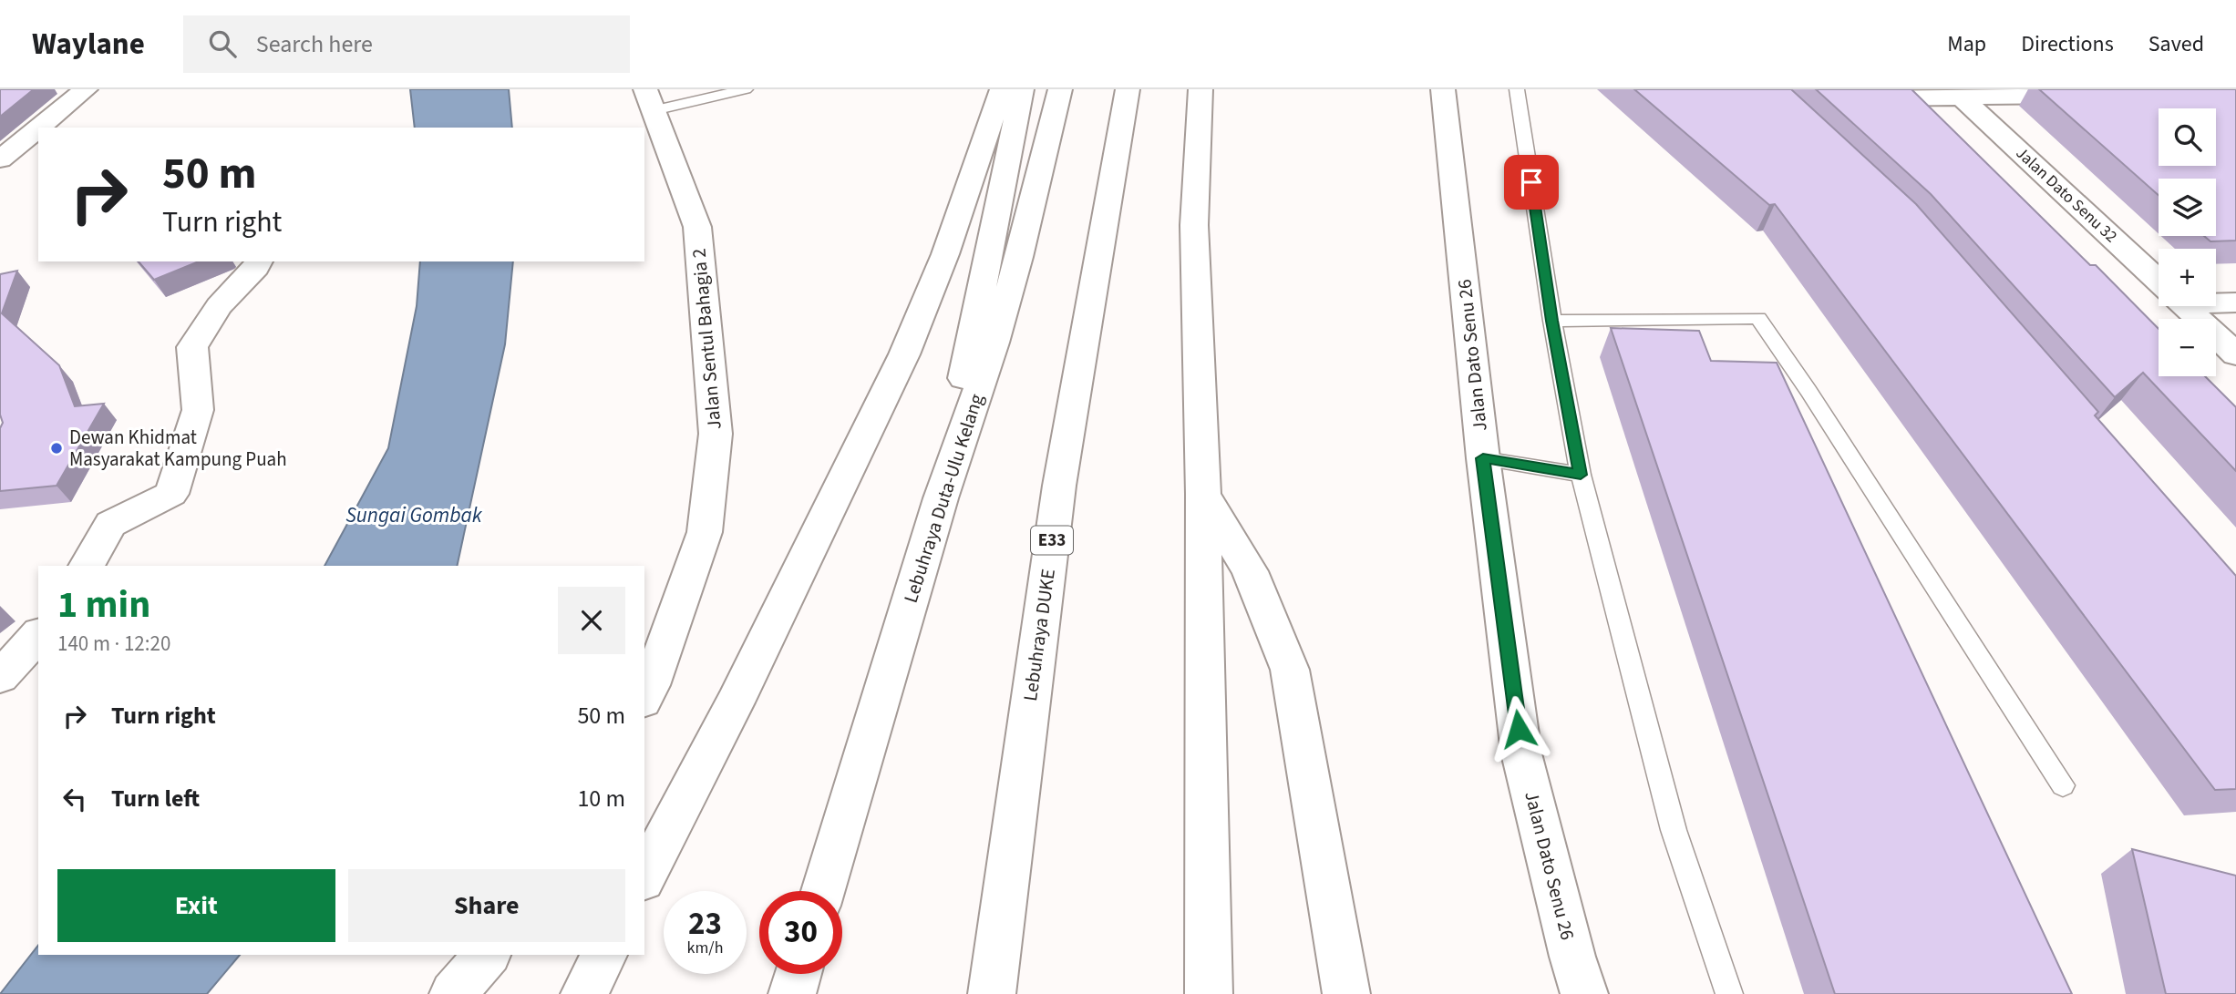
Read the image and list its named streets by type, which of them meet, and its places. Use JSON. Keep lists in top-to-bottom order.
{
  "streets": {
    "main road": [
      "Jalan Dato Senu 32",
      "Jalan Sentul Bahagia 2",
      "Jalan Dato Senu 26",
      "Lebuhraya Duta-Ulu Kelang",
      "E33",
      "Lebuhraya DUKE"
    ]
  },
  "water": ["Sungai Gombak"],
  "places": ["Dewan Khidmat Masyarakat Kampung Puah"],
  "page": {
    "header": "Waylane",
    "search": "Search here",
    "nav": ["Map", "Directions", "Saved"],
    "map_buttons": ["+", "−"],
    "turn": ["50 m", "Turn right"],
    "heading": ["1 min", "140 m · 12:20"],
    "list": [
      {
        "name": "Turn right",
        "value": "50 m"
      },
      {
        "name": "Turn left",
        "value": "10 m"
      }
    ],
    "buttons": ["Exit", "Share"],
    "speed": "23 km/h",
    "limit": "30"
  }
}
